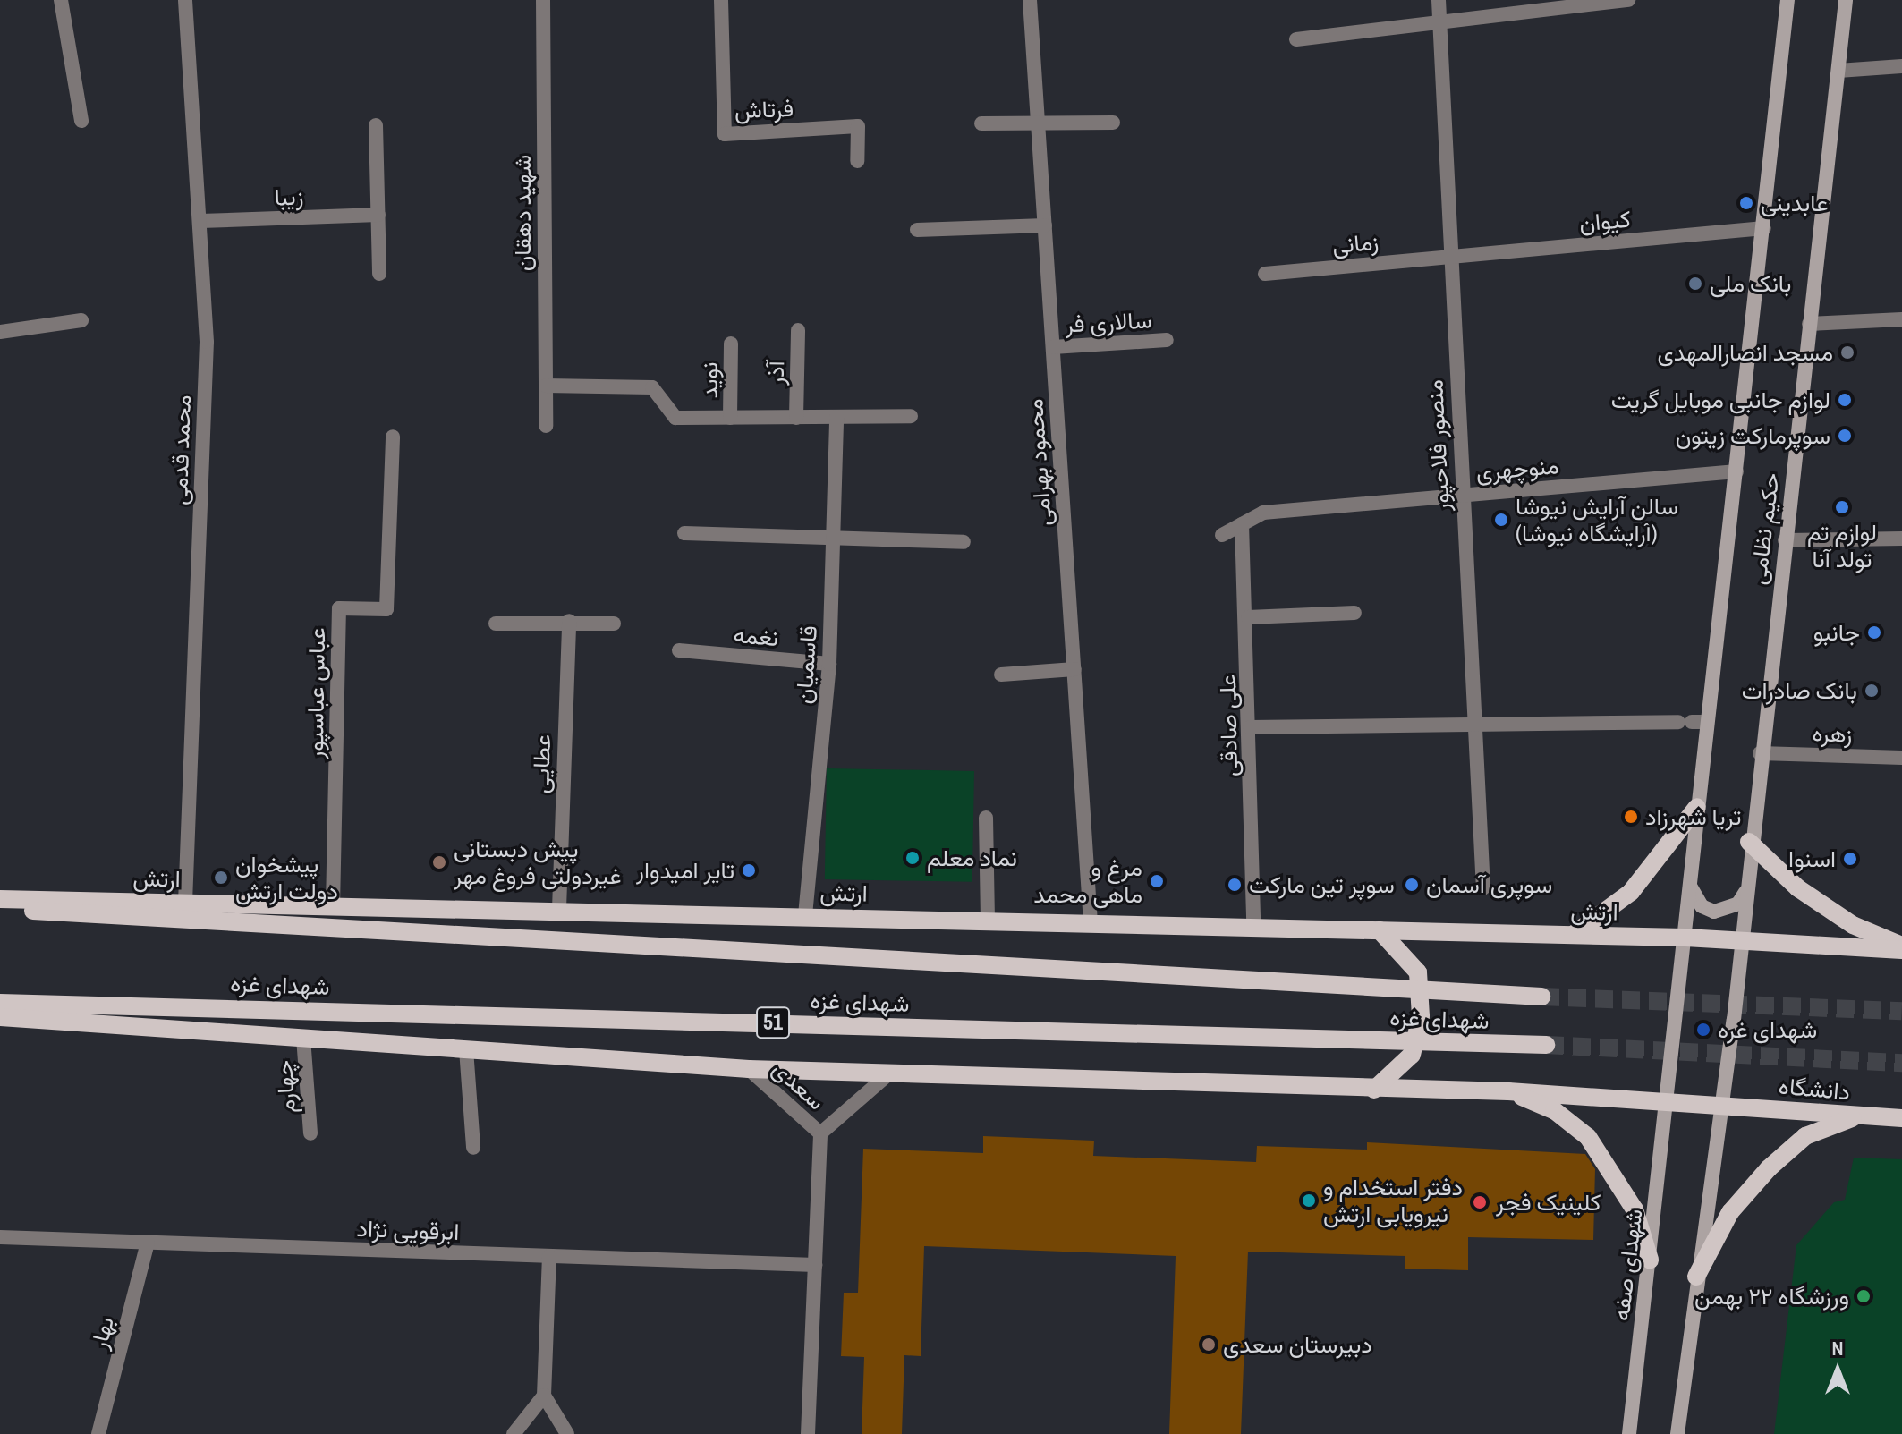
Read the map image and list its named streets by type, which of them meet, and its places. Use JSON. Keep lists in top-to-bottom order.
{
  "streets": {
    "main road": [
      "حکیم نظامی",
      "ارتش",
      "شهدای غزه",
      "51",
      "دانشگاه",
      "شهدای صفه"
    ],
    "street": [
      "فرتاش",
      "زیبا",
      "شهید دهقان",
      "کیوان",
      "زمانی",
      "سالاری فر",
      "آذر",
      "نوید",
      "منصور فلاحپور",
      "محمد قدمی",
      "محمود بهرامی",
      "منوچهری",
      "نغمه",
      "قاسمیان",
      "عباس عباسپور",
      "علی صادقی",
      "زهره",
      "عطایی",
      "سعدی",
      "چهارم",
      "ابرقویی نژاد",
      "بهار"
    ]
  },
  "crossings": [
    ["زیبا", "محمد قدمی"],
    ["کیوان", "زمانی"],
    ["کیوان", "منصور فلاحپور"],
    ["کیوان", "حکیم نظامی"],
    ["زمانی", "منصور فلاحپور"],
    ["سالاری فر", "محمود بهرامی"],
    ["منصور فلاحپور", "منوچهری"],
    ["محمد قدمی", "ارتش"],
    ["محمود بهرامی", "ارتش"],
    ["منوچهری", "حکیم نظامی"],
    ["منوچهری", "علی صادقی"],
    ["حکیم نظامی", "زهره"],
    ["حکیم نظامی", "ارتش"],
    ["حکیم نظامی", "دانشگاه"],
    ["حکیم نظامی", "شهدای صفه"],
    ["نغمه", "قاسمیان"],
    ["قاسمیان", "ارتش"],
    ["عباس عباسپور", "ارتش"],
    ["علی صادقی", "ارتش"],
    ["عطایی", "ارتش"],
    ["دانشگاه", "شهدای صفه"],
    ["ابرقویی نژاد", "بهار"]
  ],
  "places": [
    "عابدینی",
    "بانک ملی",
    "مسجد انصارالمهدی",
    "لوازم جانبی موبایل گریت",
    "سوپرمارکت زیتون",
    "لوازم تم تولد آنا",
    "سالن آرایش نیوشا (آرایشگاه نیوشا)",
    "جانبو",
    "بانک صادرات",
    "تریا شهرزاد",
    "نماد معلم",
    "اسنوا",
    "پیش دبستانی غیردولتی فروغ مهر",
    "تایر امیدوار",
    "پیشخوان دولت ارتش",
    "مرغ و ماهی محمد",
    "سوپر تین مارکت",
    "سوپری آسمان",
    "شهدای غره",
    "دفتر استخدام و نیرویابی ارتش",
    "کلینیک فجر",
    "ورزشگاه ۲۲ بهمن",
    "دبیرستان سعدی"
  ],
  "north": "top"
}
